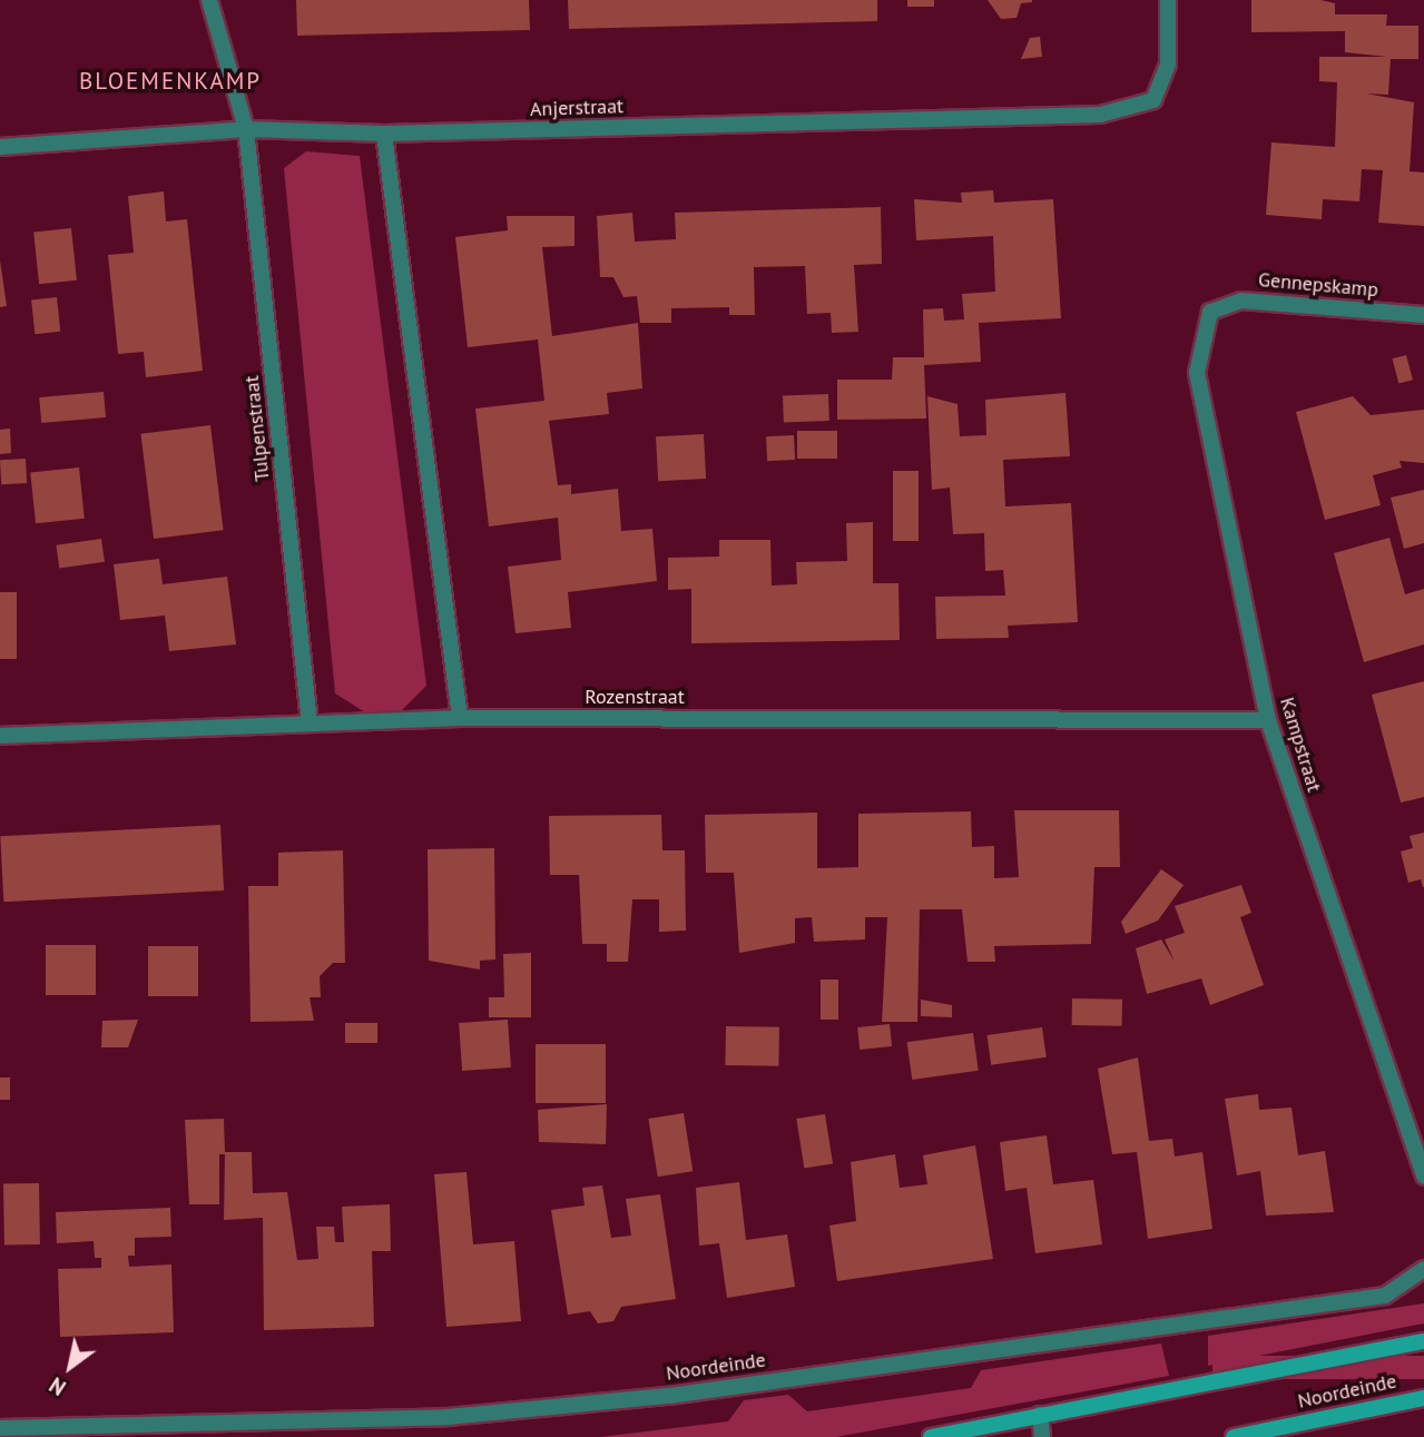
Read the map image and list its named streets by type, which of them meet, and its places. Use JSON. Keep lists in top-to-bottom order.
{
  "streets": {
    "street": [
      "Anjerstraat",
      "Gennepskamp",
      "Tulpenstraat",
      "Rozenstraat",
      "Kampstraat",
      "Noordeinde"
    ]
  },
  "crossings": [
    ["Anjerstraat", "Tulpenstraat"],
    ["Gennepskamp", "Kampstraat"],
    ["Tulpenstraat", "Rozenstraat"],
    ["Rozenstraat", "Kampstraat"]
  ],
  "districts": ["BLOEMENKAMP"],
  "north": "bottom left"
}
